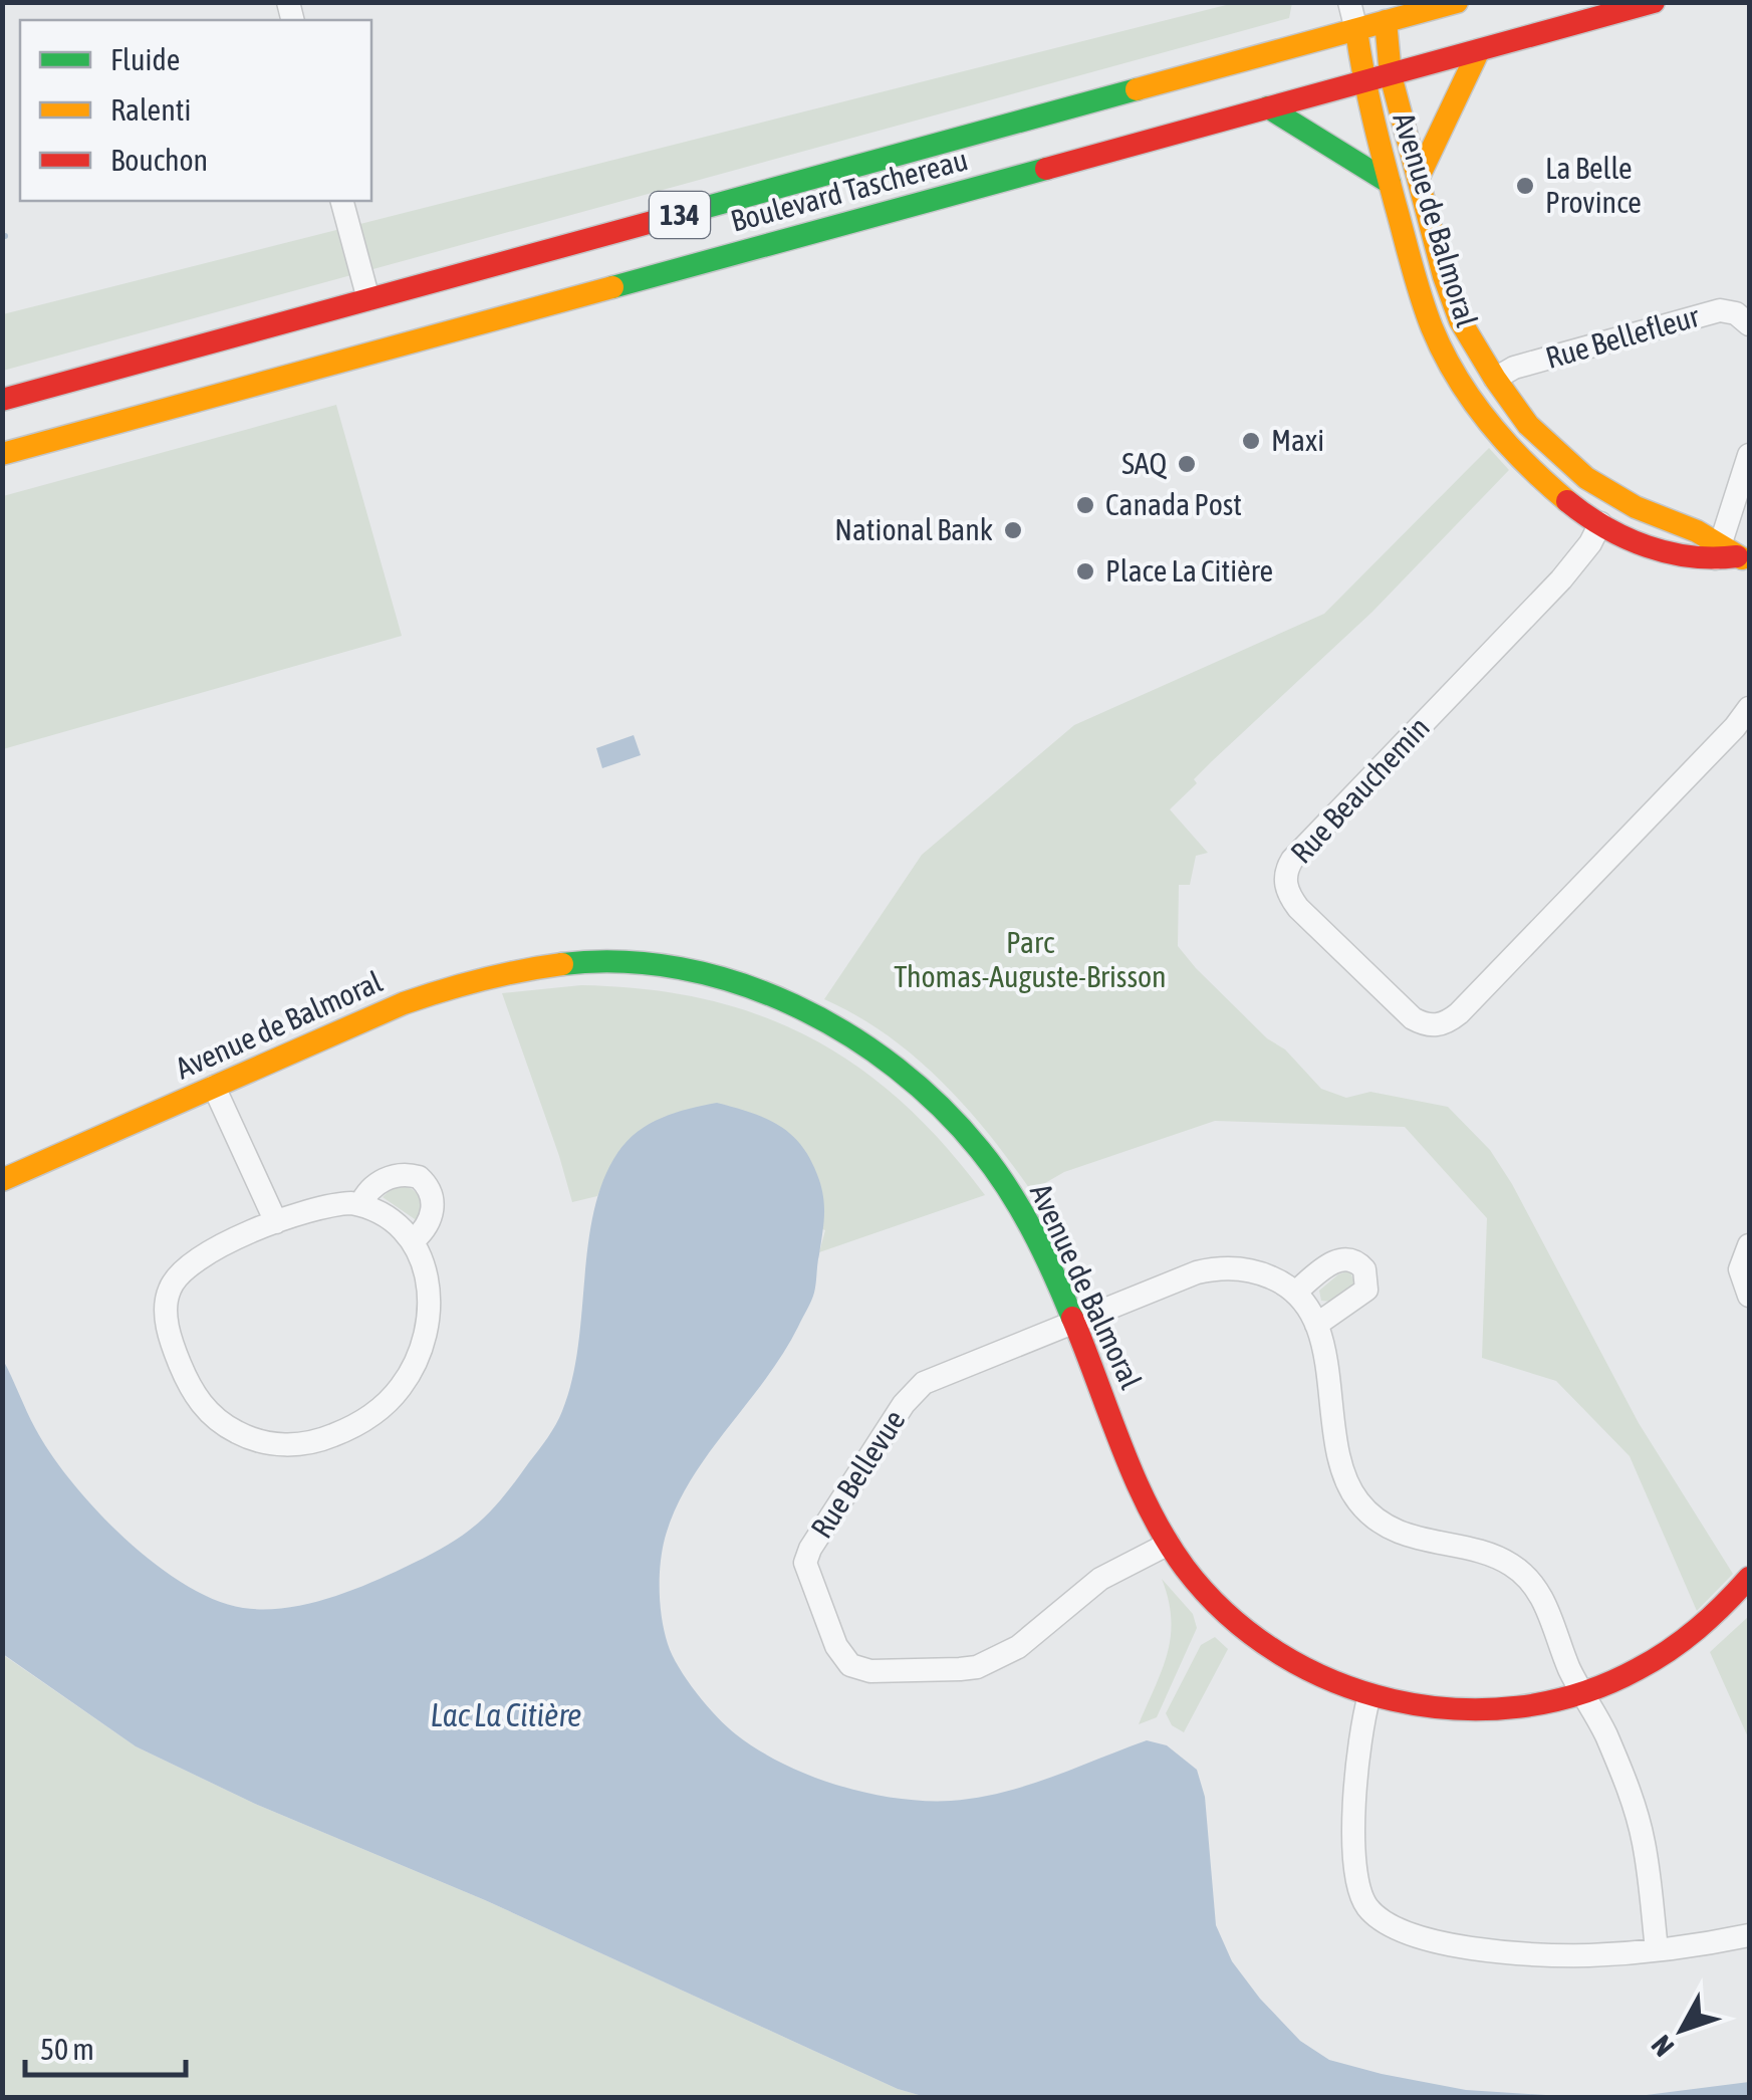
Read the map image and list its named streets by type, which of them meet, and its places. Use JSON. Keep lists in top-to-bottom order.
{
  "streets": {
    "street": [
      "Boulevard Taschereau",
      "134",
      "Avenue de Balmoral",
      "Rue Bellefleur",
      "Rue Beauchemin",
      "Rue Bellevue"
    ]
  },
  "crossings": [
    ["Boulevard Taschereau", "Avenue de Balmoral"],
    ["Avenue de Balmoral", "Rue Bellefleur"],
    ["Avenue de Balmoral", "Rue Beauchemin"],
    ["Avenue de Balmoral", "Rue Bellevue"]
  ],
  "water": ["Lac La Citière"],
  "parks": ["Parc Thomas-Auguste-Brisson"],
  "places": [
    "La Belle Province",
    "Maxi",
    "SAQ",
    "Canada Post",
    "National Bank",
    "Place La Citière"
  ],
  "legend": ["Fluide", "Ralenti", "Bouchon"],
  "scale_bar": "50 m",
  "north": "bottom left"
}
